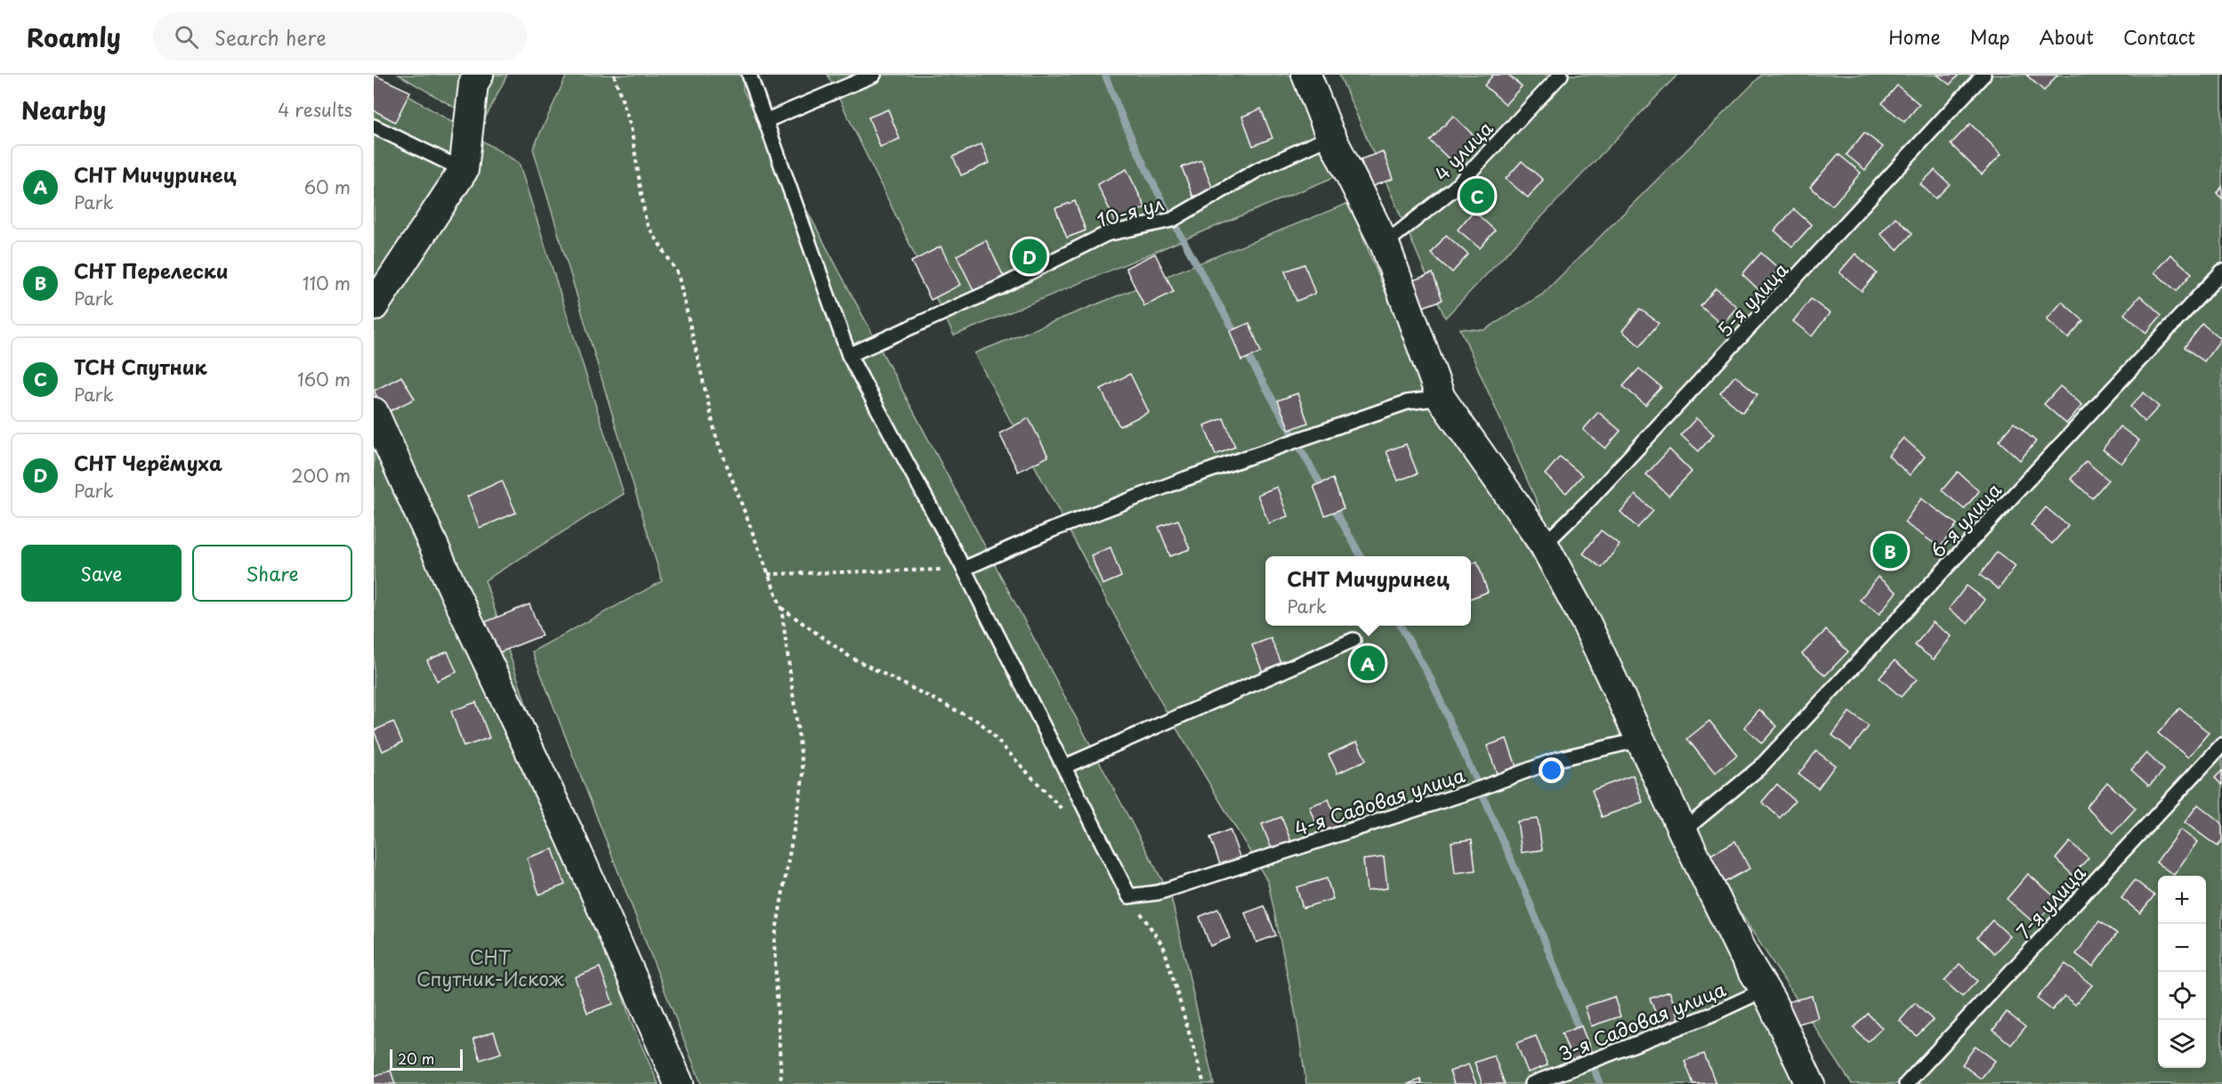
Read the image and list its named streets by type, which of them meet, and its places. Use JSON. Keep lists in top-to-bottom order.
{
  "streets": {
    "lane": [
      "4 улица",
      "10-я ул",
      "5-я улица",
      "6-я улица",
      "4-я Садовая улица",
      "7-я улица",
      "3-я Садовая улица"
    ]
  },
  "parks": ["СНТ Спутник-Искож"],
  "scale_bar": "20 m",
  "page": {
    "header": "Roamly",
    "search": "Search here",
    "nav": [
      "Home",
      "Map",
      "About",
      "Contact"
    ],
    "heading": ["Nearby", "4 results"],
    "list": [
      {
        "mark": "A",
        "name": "СНТ Мичуринец",
        "note": "Park",
        "value": "60 m"
      },
      {
        "mark": "B",
        "name": "СНТ Перелески",
        "note": "Park",
        "value": "110 m"
      },
      {
        "mark": "C",
        "name": "ТСН Спутник",
        "note": "Park",
        "value": "160 m"
      },
      {
        "mark": "D",
        "name": "СНТ Черёмуха",
        "note": "Park",
        "value": "200 m"
      }
    ],
    "pins": [
      "C",
      "D",
      "B",
      "A"
    ],
    "buttons": ["Save", "Share"],
    "popup": ["СНТ Мичуринец", "Park"],
    "map_buttons": ["+", "−"],
    "scale": "20 m"
  }
}
